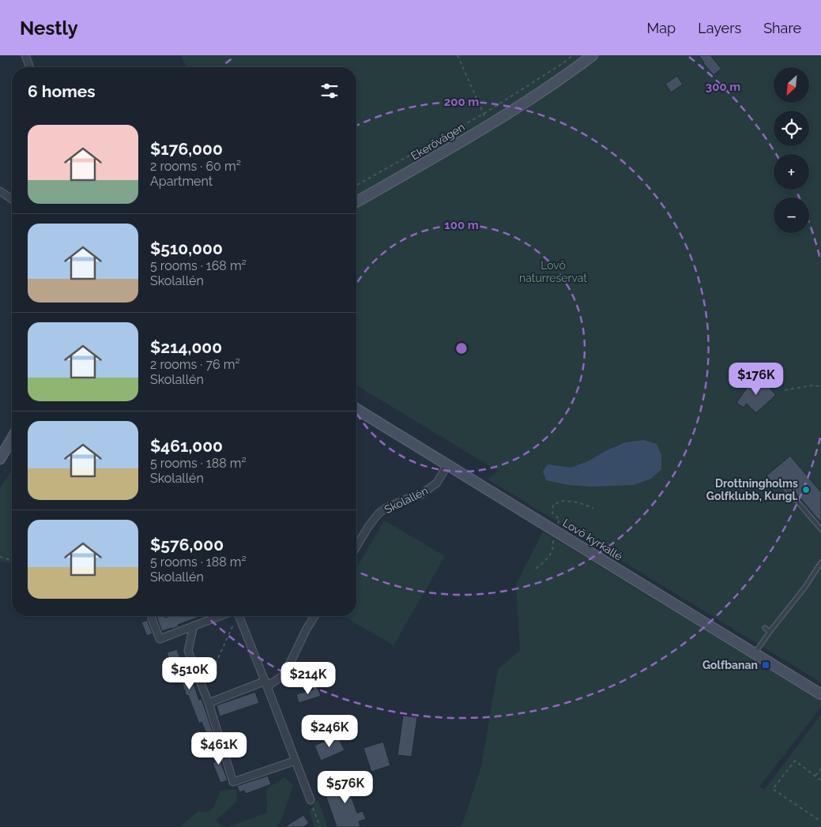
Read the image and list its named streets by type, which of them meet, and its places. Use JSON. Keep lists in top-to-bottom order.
{
  "streets": {
    "street": ["Ekerövägen", "Skolallén", "Lovö kyrkallé"]
  },
  "crossings": [
    ["Skolallén", "Lovö kyrkallé"]
  ],
  "parks": ["Lovö naturreservat"],
  "places": {
    "other": ["Drottningholms Golfklubb, Kungl."],
    "transit": ["Golfbanan"]
  },
  "north": "bottom left",
  "page": {
    "header": "Nestly",
    "nav": ["Map", "Layers", "Share"],
    "map_buttons": ["+", "−"],
    "heading": "6 homes",
    "list": [
      {
        "name": "$176,000",
        "note": "2 rooms · 60 m² · Apartment"
      },
      {
        "name": "$510,000",
        "note": "5 rooms · 168 m² · Skolallén"
      },
      {
        "name": "$214,000",
        "note": "2 rooms · 76 m² · Skolallén"
      },
      {
        "name": "$461,000",
        "note": "5 rooms · 188 m² · Skolallén"
      },
      {
        "name": "$576,000",
        "note": "5 rooms · 188 m² · Skolallén"
      }
    ],
    "price": [
      "$176K",
      "$510K",
      "$214K",
      "$246K",
      "$461K",
      "$576K"
    ]
  },
  "rings": ["300 m", "200 m", "100 m"]
}
